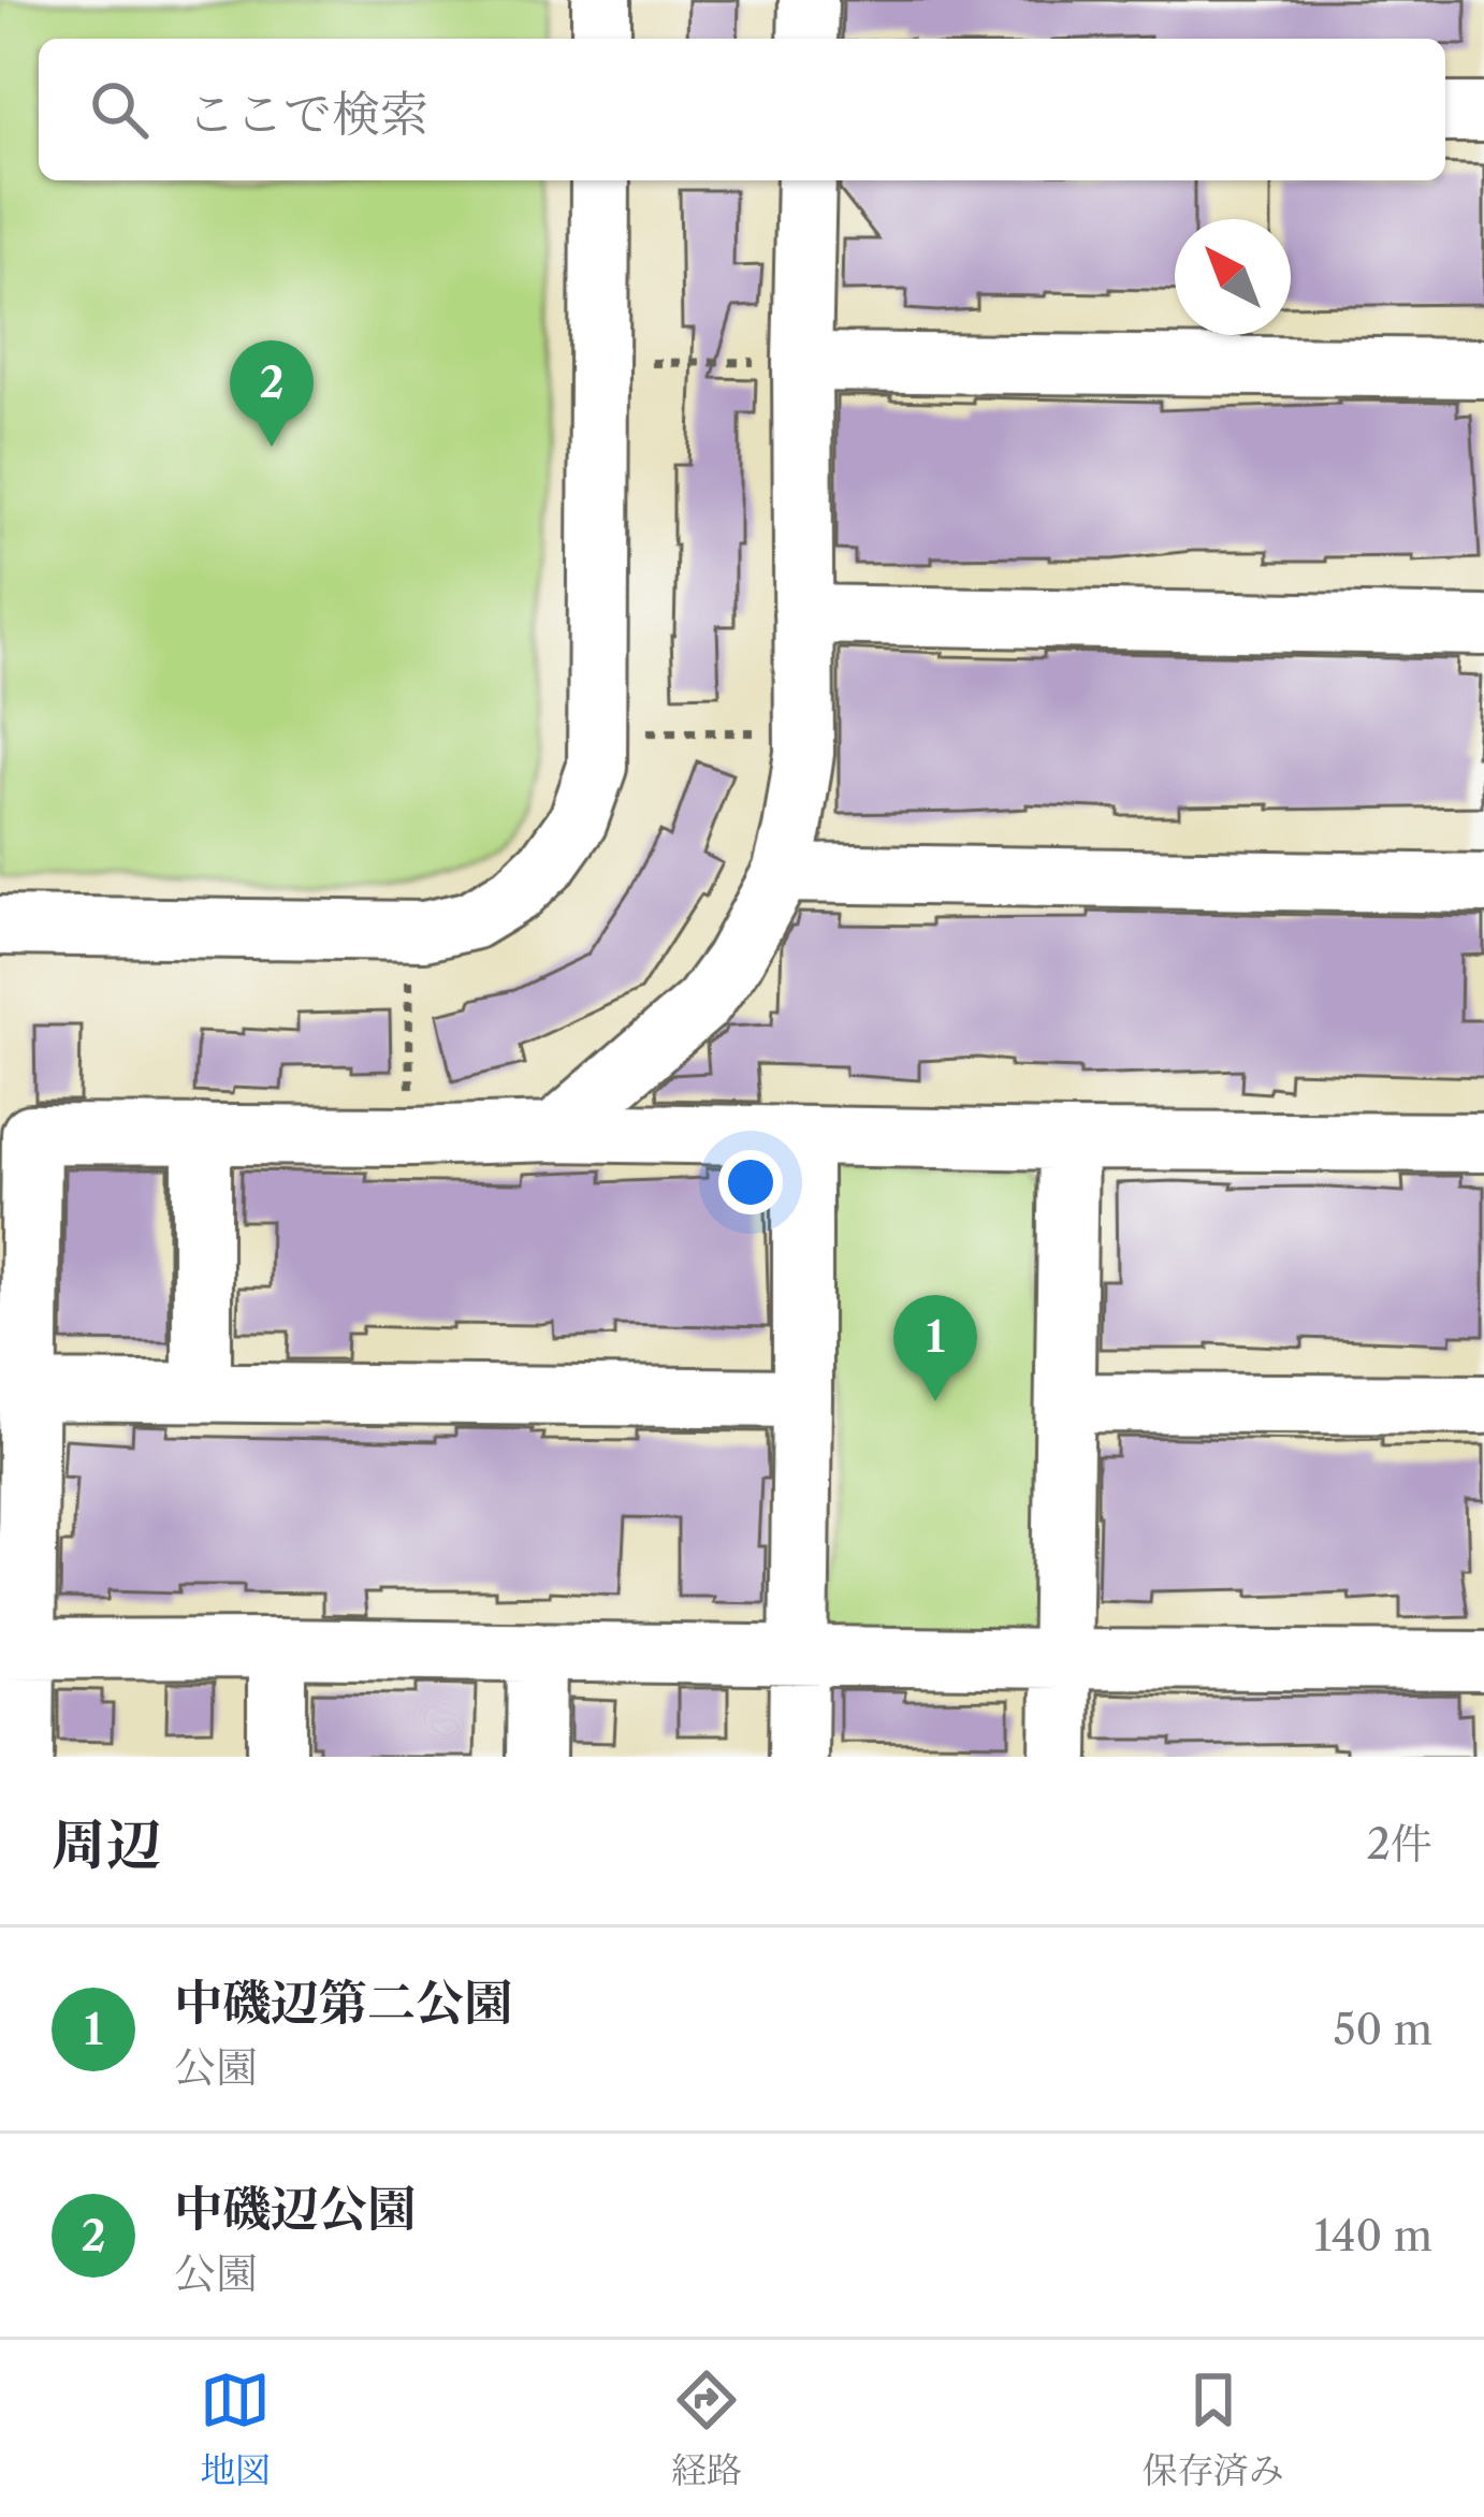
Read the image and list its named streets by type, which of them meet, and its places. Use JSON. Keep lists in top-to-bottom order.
{
  "north": "top left",
  "page": {
    "search": "ここで検索",
    "pins": ["2", "1"],
    "heading": ["周辺", "2件"],
    "list": [
      {
        "mark": "1",
        "name": "中磯辺第二公園",
        "note": "公園",
        "value": "50 m"
      },
      {
        "mark": "2",
        "name": "中磯辺公園",
        "note": "公園",
        "value": "140 m"
      }
    ],
    "nav": ["地図", "経路", "保存済み"]
  }
}
